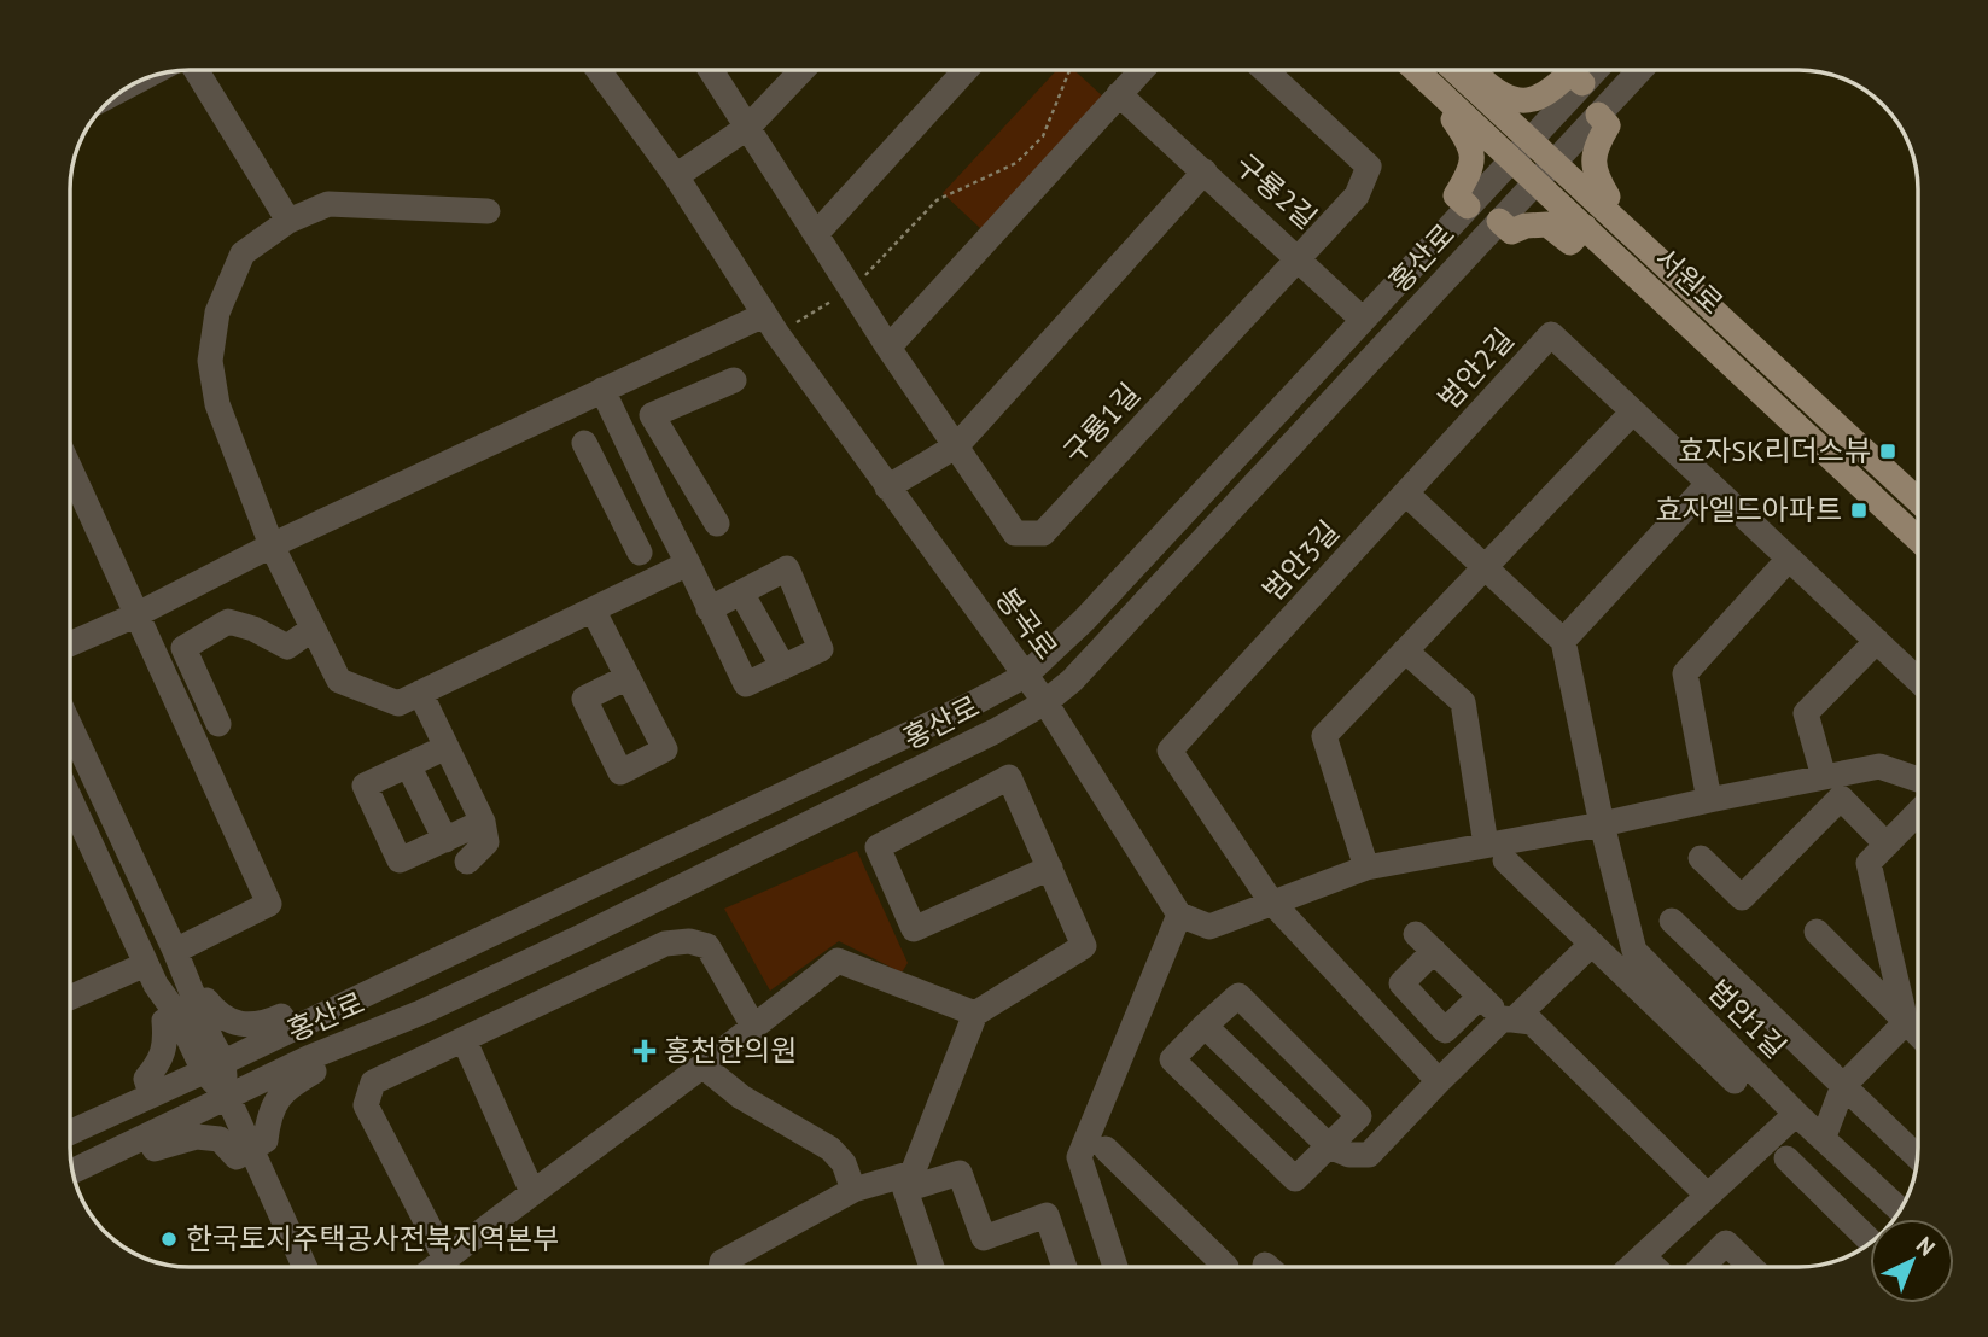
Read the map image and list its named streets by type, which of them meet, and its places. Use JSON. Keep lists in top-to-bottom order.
{
  "streets": {
    "main road": ["서원로"],
    "street": [
      "구룡2길",
      "홍산로",
      "범안2길",
      "구룡1길",
      "범안3길",
      "봉곡로",
      "범안1길"
    ]
  },
  "crossings": [
    ["구룡2길", "구룡1길"],
    ["홍산로", "서원로"],
    ["홍산로", "봉곡로"],
    ["범안2길", "범안3길"]
  ],
  "places": {
    "transit": ["효자SK리더스뷰", "효자엘드아파트"],
    "health": ["홍천한의원"],
    "other": ["한국토지주택공사전북지역본부"]
  },
  "north": "top right"
}
